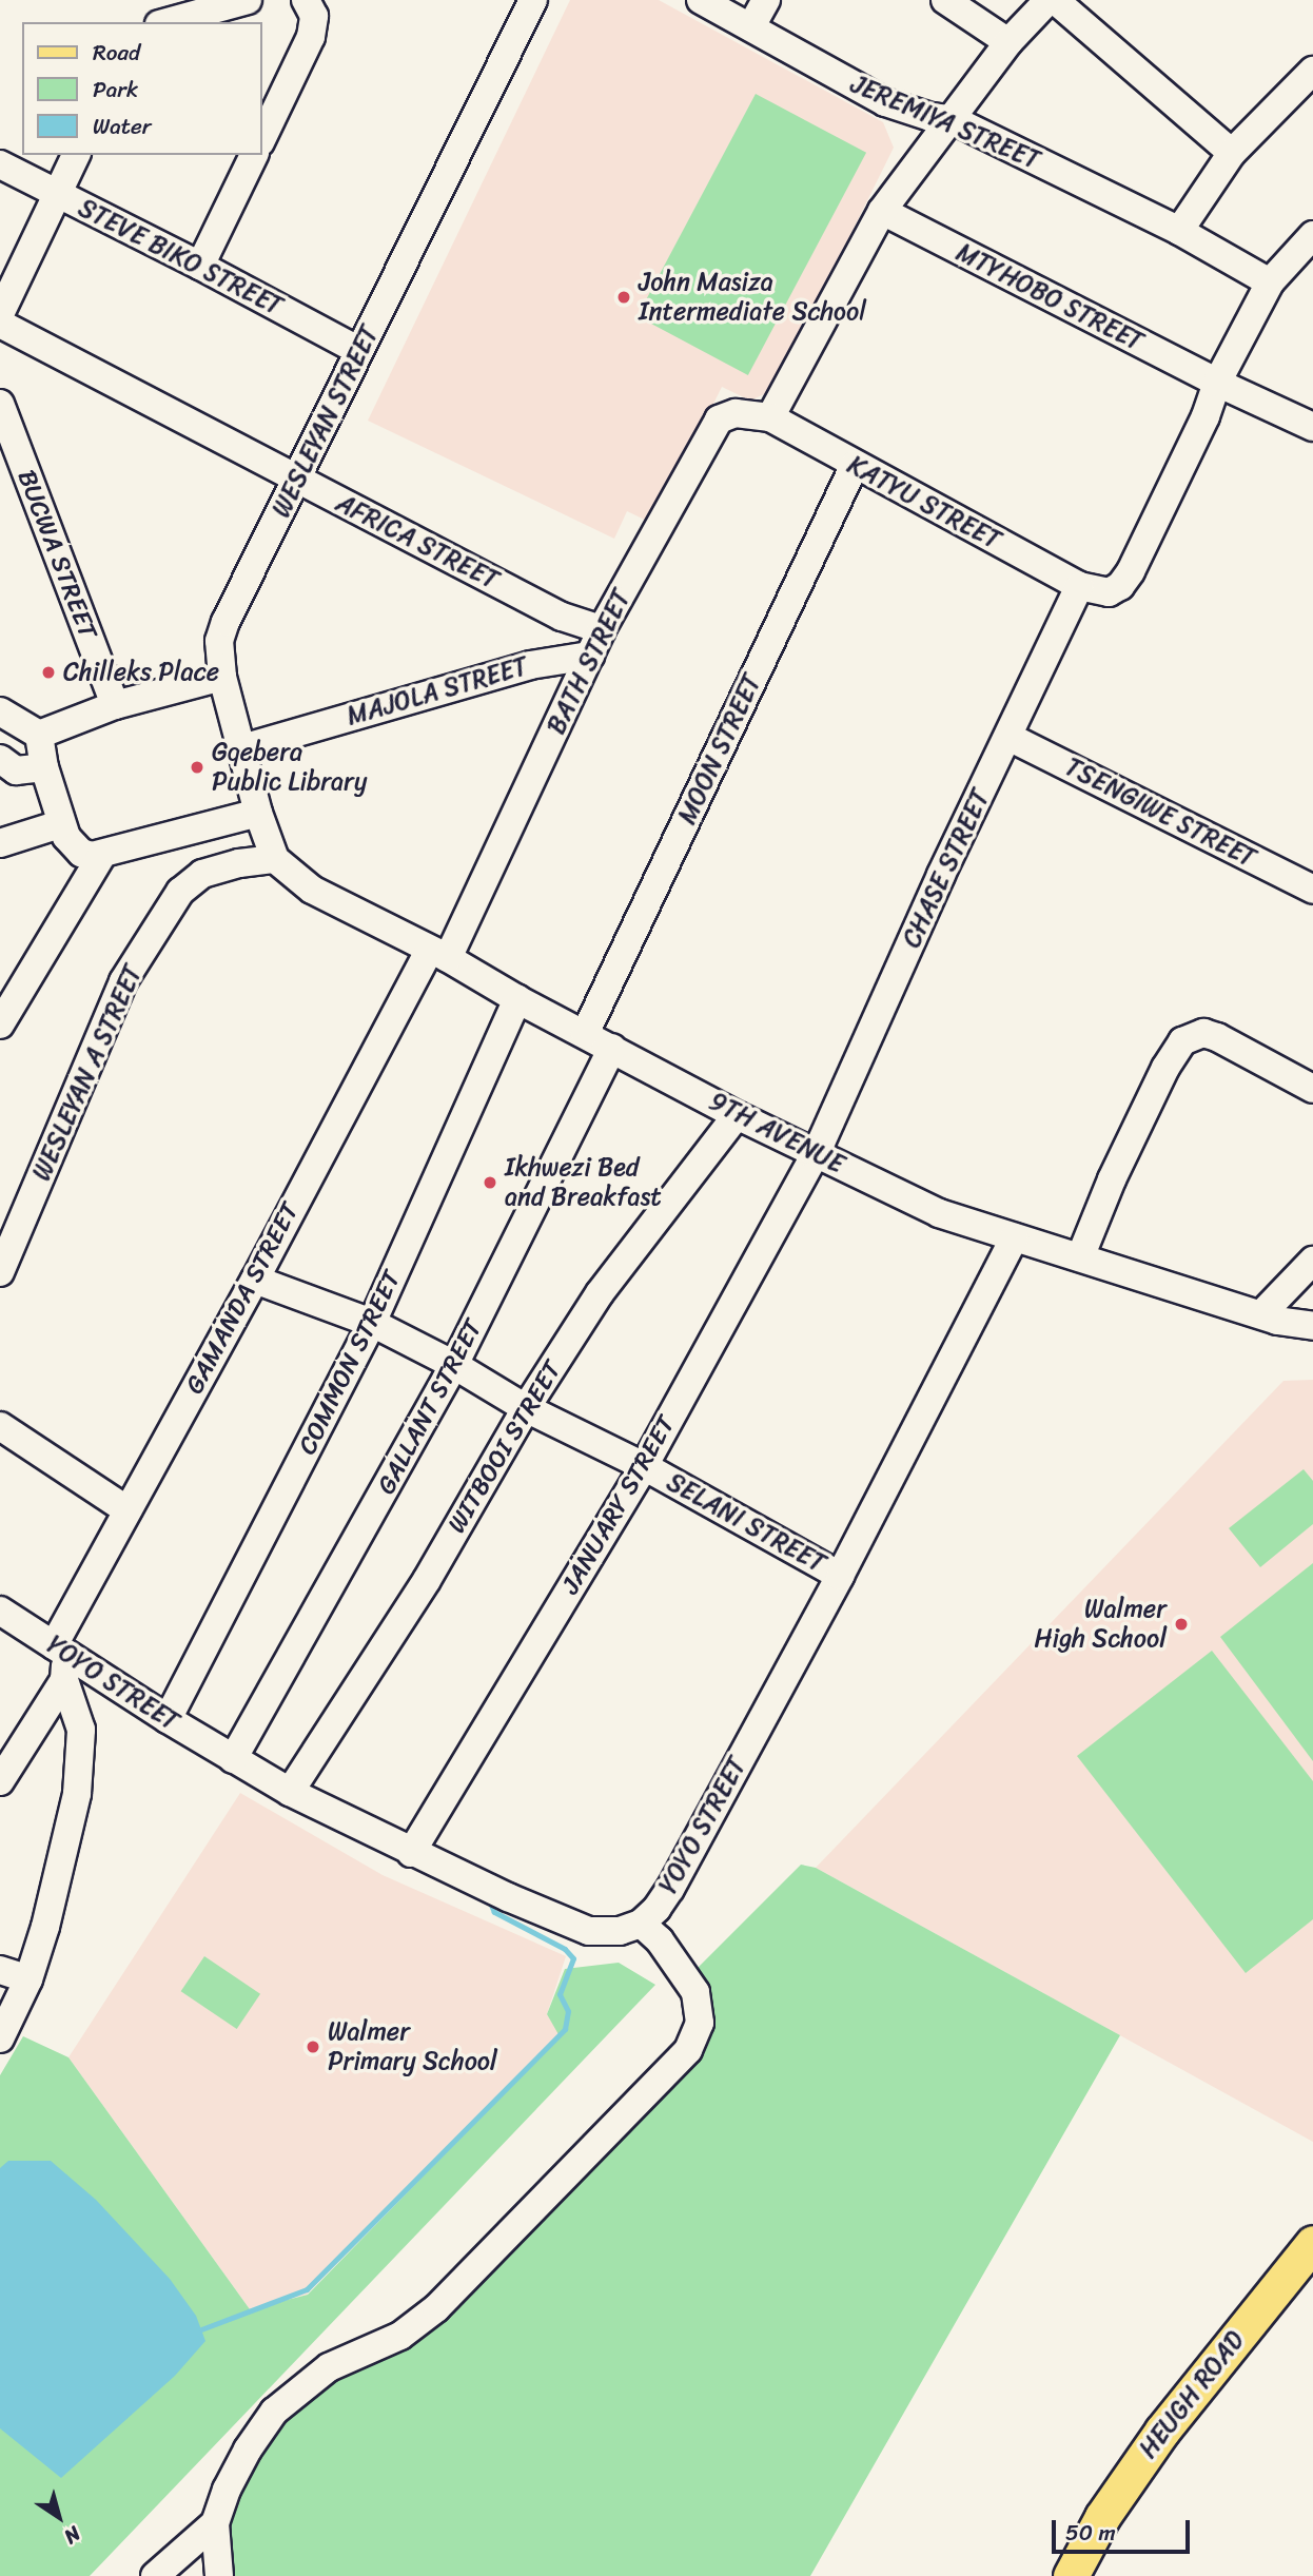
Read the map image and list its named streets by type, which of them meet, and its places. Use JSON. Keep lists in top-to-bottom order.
{
  "streets": {
    "main road": ["HEUGH ROAD"],
    "street": [
      "JEREMIYA STREET",
      "STEVE BIKO STREET",
      "MTYHOBO STREET",
      "WESLEYAN STREET",
      "KATYU STREET",
      "AFRICA STREET",
      "BUCWA STREET",
      "BATH STREET",
      "MAJOLA STREET",
      "MOON STREET",
      "TSENGIWE STREET",
      "CHASE STREET",
      "WESLEYAN A STREET",
      "9TH AVENUE",
      "GAMANDA STREET",
      "COMMON STREET",
      "GALLANT STREET",
      "WITBOOI STREET",
      "JANUARY STREET",
      "SELANI STREET",
      "YOYO STREET"
    ]
  },
  "crossings": [
    ["STEVE BIKO STREET", "WESLEYAN STREET"],
    ["WESLEYAN STREET", "AFRICA STREET"],
    ["WESLEYAN STREET", "MAJOLA STREET"],
    ["WESLEYAN STREET", "WESLEYAN A STREET"],
    ["WESLEYAN STREET", "9TH AVENUE"],
    ["KATYU STREET", "BATH STREET"],
    ["KATYU STREET", "MOON STREET"],
    ["KATYU STREET", "CHASE STREET"],
    ["AFRICA STREET", "BATH STREET"],
    ["BATH STREET", "MAJOLA STREET"],
    ["BATH STREET", "9TH AVENUE"],
    ["BATH STREET", "GAMANDA STREET"],
    ["MOON STREET", "9TH AVENUE"],
    ["TSENGIWE STREET", "CHASE STREET"],
    ["CHASE STREET", "9TH AVENUE"],
    ["CHASE STREET", "JANUARY STREET"],
    ["WESLEYAN A STREET", "9TH AVENUE"],
    ["9TH AVENUE", "GAMANDA STREET"],
    ["9TH AVENUE", "COMMON STREET"],
    ["9TH AVENUE", "GALLANT STREET"],
    ["9TH AVENUE", "WITBOOI STREET"],
    ["9TH AVENUE", "JANUARY STREET"],
    ["9TH AVENUE", "YOYO STREET"],
    ["GAMANDA STREET", "SELANI STREET"],
    ["GAMANDA STREET", "YOYO STREET"],
    ["COMMON STREET", "SELANI STREET"],
    ["COMMON STREET", "YOYO STREET"],
    ["GALLANT STREET", "SELANI STREET"],
    ["GALLANT STREET", "YOYO STREET"],
    ["WITBOOI STREET", "SELANI STREET"],
    ["WITBOOI STREET", "YOYO STREET"],
    ["JANUARY STREET", "SELANI STREET"],
    ["JANUARY STREET", "YOYO STREET"],
    ["SELANI STREET", "YOYO STREET"]
  ],
  "places": [
    "John Masiza Intermediate School",
    "Chilleks Place",
    "Gqebera Public Library",
    "Ikhwezi Bed and Breakfast",
    "Walmer High School",
    "Walmer Primary School"
  ],
  "legend": ["Road", "Park", "Water"],
  "scale_bar": "50 m",
  "north": "bottom right"
}
